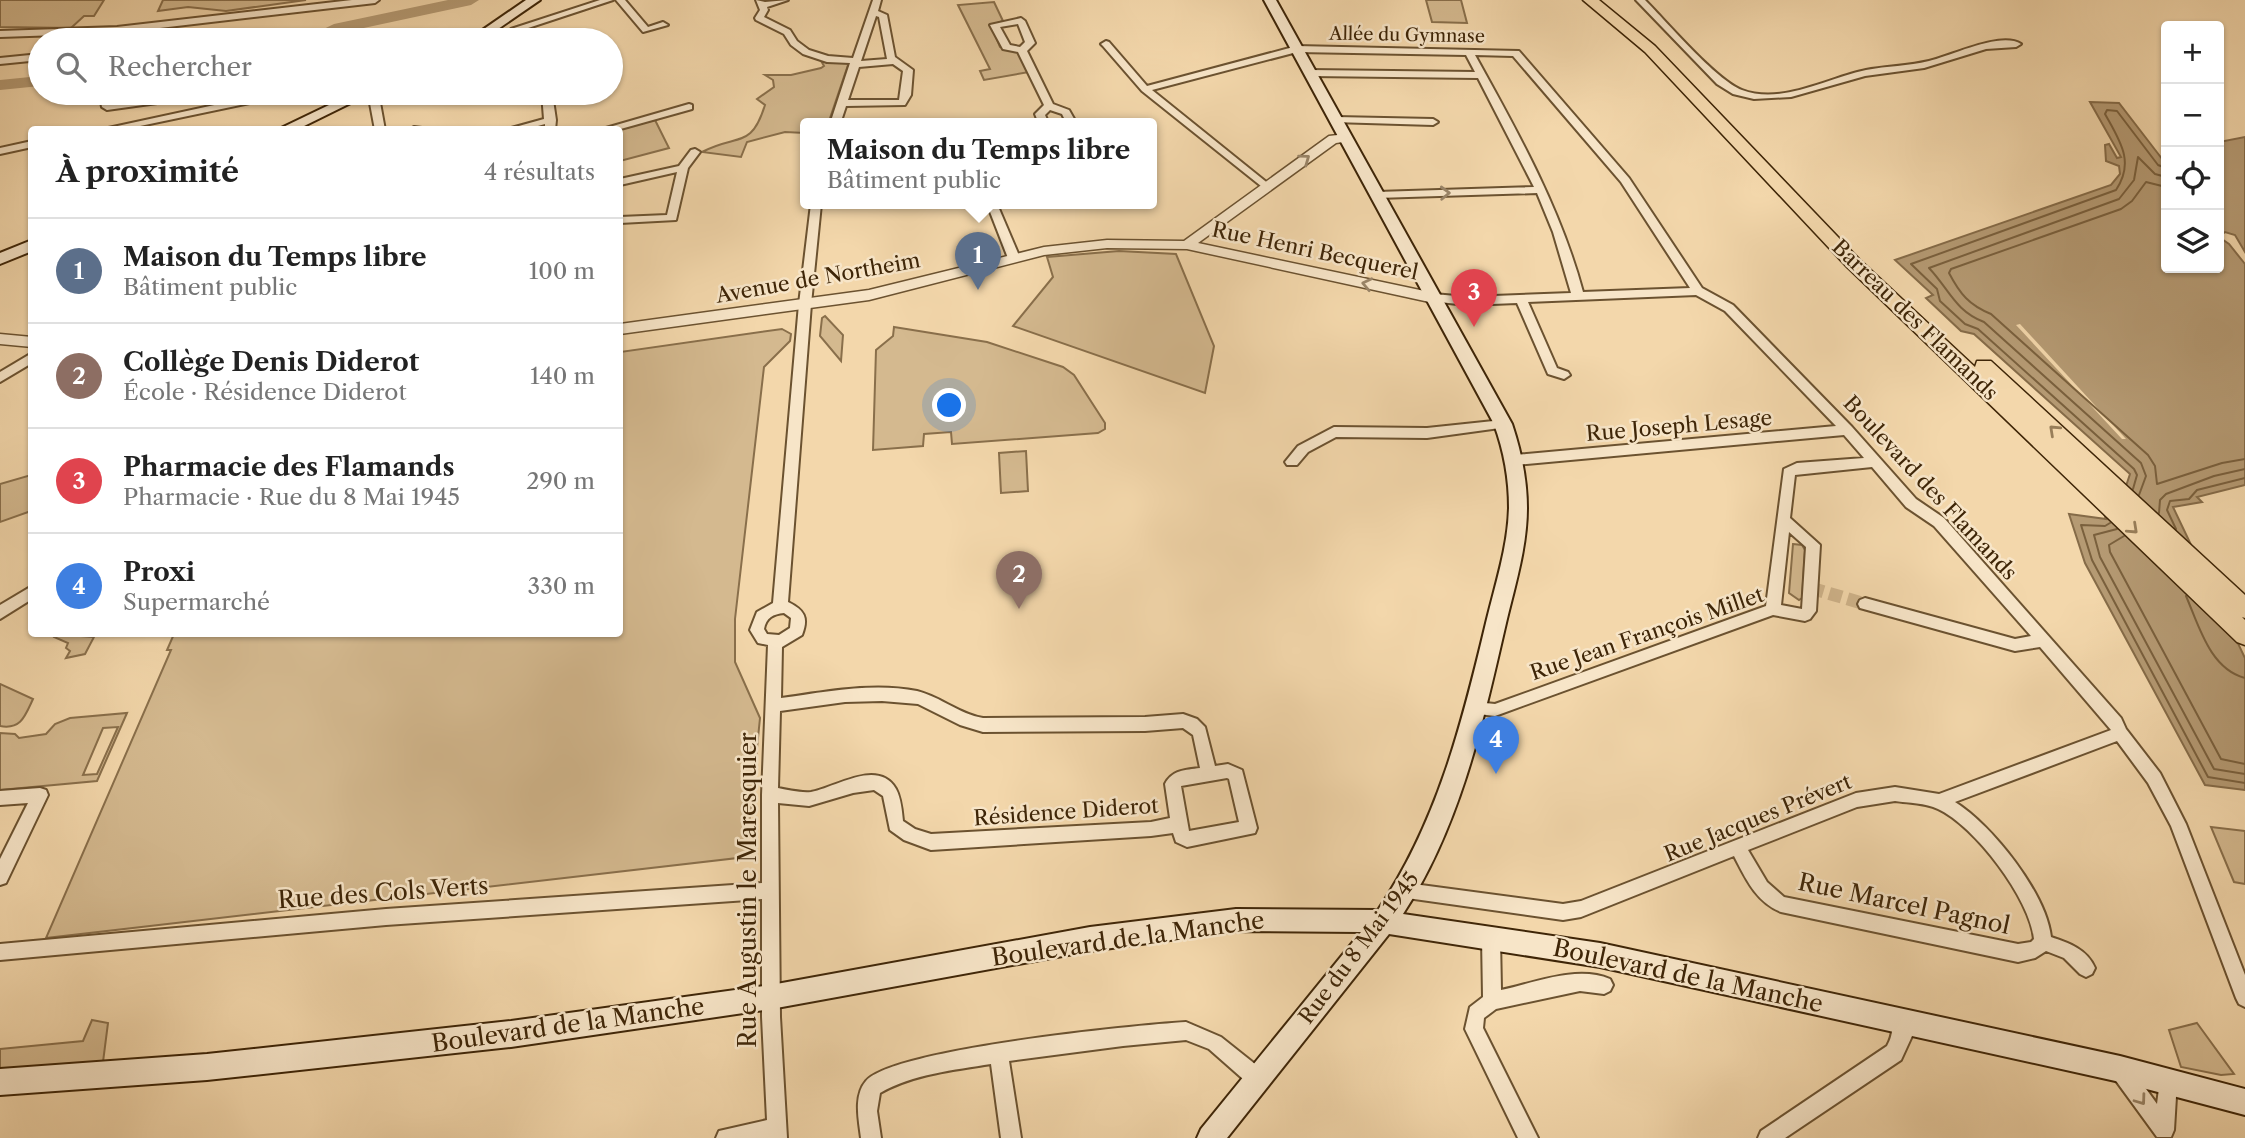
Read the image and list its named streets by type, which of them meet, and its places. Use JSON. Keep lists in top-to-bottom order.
{
  "streets": {
    "highway": ["Barreau des Flamands"],
    "main road": ["Boulevard de la Manche", "Rue du 8 Mai 1945"],
    "street": [
      "Allée du Gymnase",
      "Rue Henri Becquerel",
      "Avenue de Northeim",
      "Rue Joseph Lesage",
      "Boulevard des Flamands",
      "Rue Jean François Millet",
      "Résidence Diderot",
      "Rue Jacques Prévert",
      "Rue Augustin le Maresquier",
      "Rue des Cols Verts",
      "Rue Marcel Pagnol"
    ]
  },
  "crossings": [
    ["Allée du Gymnase", "Boulevard des Flamands"],
    ["Allée du Gymnase", "Rue du 8 Mai 1945"],
    ["Rue Henri Becquerel", "Avenue de Northeim"],
    ["Rue Henri Becquerel", "Rue du 8 Mai 1945"],
    ["Rue Joseph Lesage", "Boulevard des Flamands"],
    ["Rue Joseph Lesage", "Rue du 8 Mai 1945"],
    ["Boulevard des Flamands", "Rue Jacques Prévert"],
    ["Rue Jean François Millet", "Rue du 8 Mai 1945"],
    ["Résidence Diderot", "Rue Augustin le Maresquier"],
    ["Rue Jacques Prévert", "Rue Marcel Pagnol"],
    ["Rue Jacques Prévert", "Rue du 8 Mai 1945"],
    ["Rue Augustin le Maresquier", "Rue des Cols Verts"],
    ["Rue Augustin le Maresquier", "Boulevard de la Manche"],
    ["Boulevard de la Manche", "Rue du 8 Mai 1945"]
  ],
  "page": {
    "map_buttons": ["+", "−"],
    "search": "Rechercher",
    "popup": ["Maison du Temps libre", "Bâtiment public"],
    "heading": ["À proximité", "4 résultats"],
    "list": [
      {
        "mark": "1",
        "name": "Maison du Temps libre",
        "note": "Bâtiment public",
        "value": "100 m"
      },
      {
        "mark": "2",
        "name": "Collège Denis Diderot",
        "note": "École · Résidence Diderot",
        "value": "140 m"
      },
      {
        "mark": "3",
        "name": "Pharmacie des Flamands",
        "note": "Pharmacie · Rue du 8 Mai 1945",
        "value": "290 m"
      },
      {
        "mark": "4",
        "name": "Proxi",
        "note": "Supermarché",
        "value": "330 m"
      }
    ],
    "pins": [
      "1",
      "3",
      "2",
      "4"
    ]
  }
}
